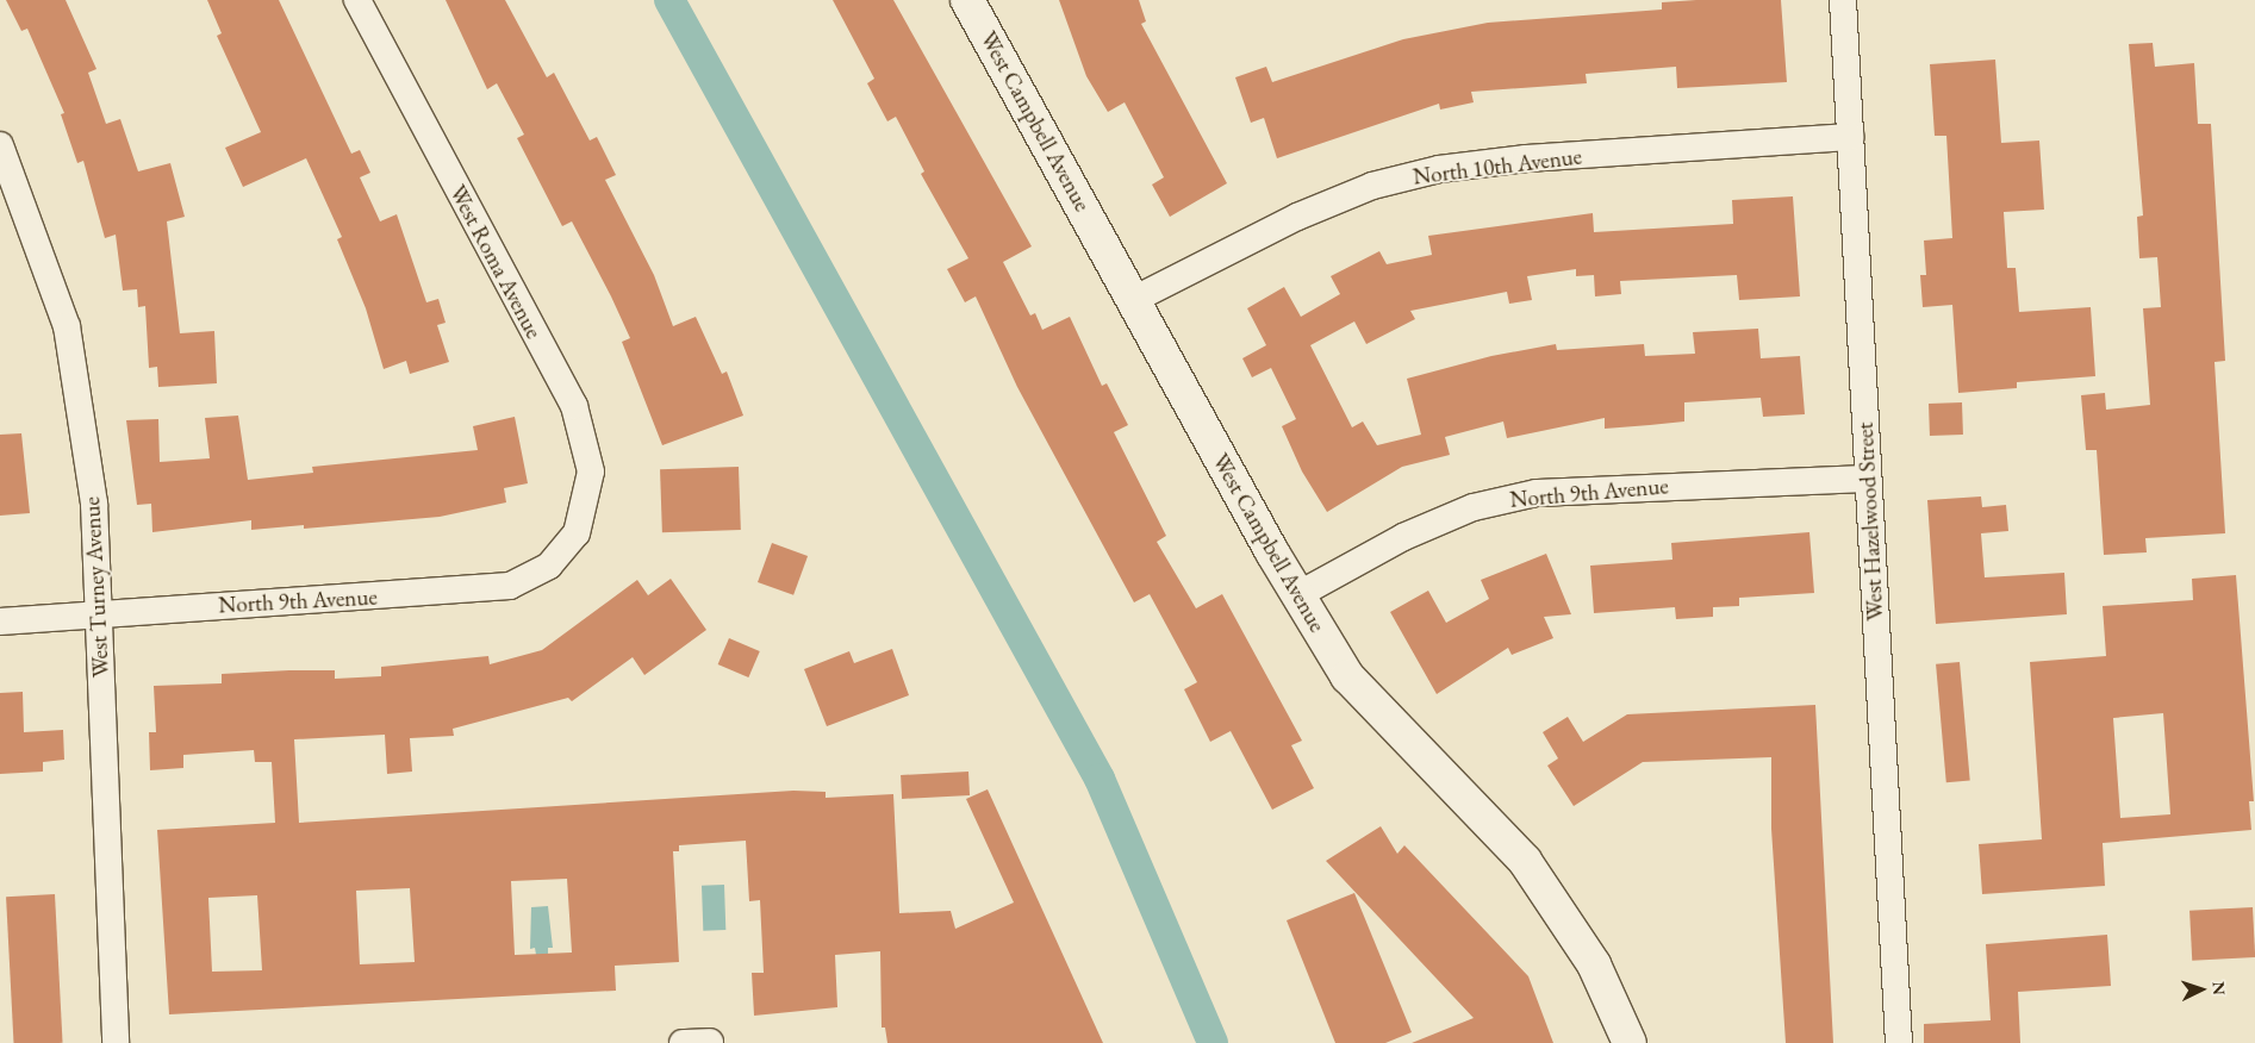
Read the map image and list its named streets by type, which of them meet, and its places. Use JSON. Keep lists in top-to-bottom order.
{
  "streets": {
    "street": [
      "West Campbell Avenue",
      "North 10th Avenue",
      "West Roma Avenue",
      "North 9th Avenue",
      "West Hazelwood Street",
      "West Turney Avenue"
    ]
  },
  "crossings": [
    ["West Campbell Avenue", "North 10th Avenue"],
    ["West Campbell Avenue", "North 9th Avenue"],
    ["North 10th Avenue", "West Hazelwood Street"],
    ["West Roma Avenue", "North 9th Avenue"],
    ["North 9th Avenue", "West Hazelwood Street"],
    ["North 9th Avenue", "West Turney Avenue"]
  ],
  "north": "right"
}
